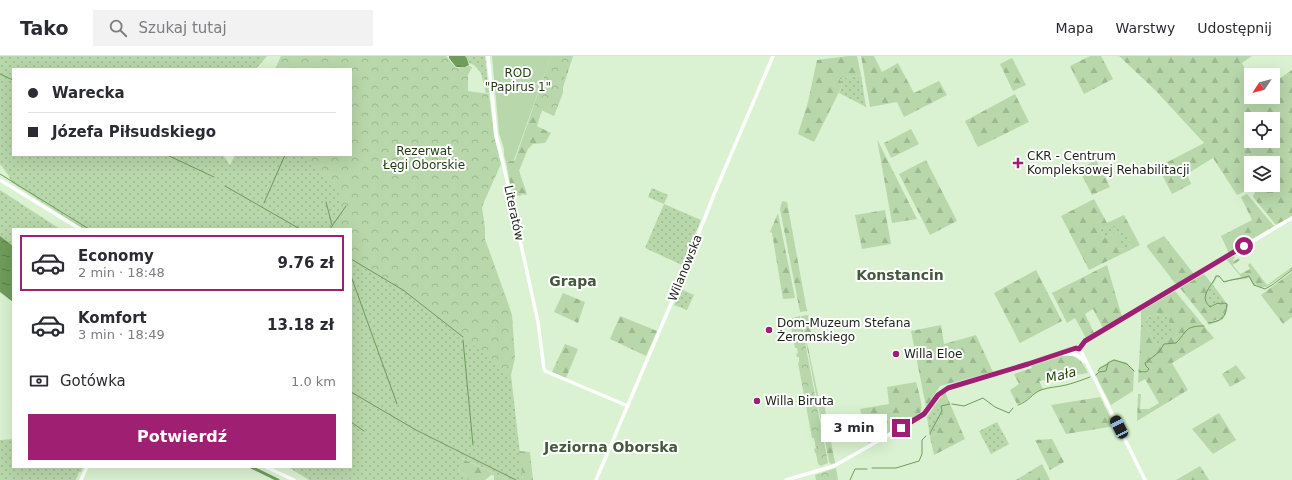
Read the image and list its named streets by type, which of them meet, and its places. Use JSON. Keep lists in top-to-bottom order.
{
  "streets": {
    "street": ["Literatów", "Wilanowska"]
  },
  "crossings": [
    ["Literatów", "Wilanowska"]
  ],
  "districts": ["Konstancin", "Grapa", "Jeziorna Oborska"],
  "water": ["Mała"],
  "parks": ["ROD \"Papirus 1\"", "Rezerwat Łęgi Oborskie"],
  "places": {
    "health": ["CKR - Centrum Kompleksowej Rehabilitacji"],
    "other": ["Dom-Muzeum Stefana Żeromskiego", "Willa Eloe", "Willa Biruta"]
  },
  "north": "bottom left",
  "page": {
    "header": "Tako",
    "search": "Szukaj tutaj",
    "nav": ["Mapa", "Warstwy", "Udostępnij"],
    "banner": ["Warecka", "Józefa Piłsudskiego"],
    "list": [
      {
        "name": "Economy",
        "note": "2 min · 18:48",
        "value": "9.76 zł"
      },
      {
        "name": "Komfort",
        "note": "3 min · 18:49",
        "value": "13.18 zł"
      }
    ],
    "pay": ["Gotówka", "1.0 km"],
    "buttons": "Potwierdź",
    "bubble": "3 min"
  }
}
